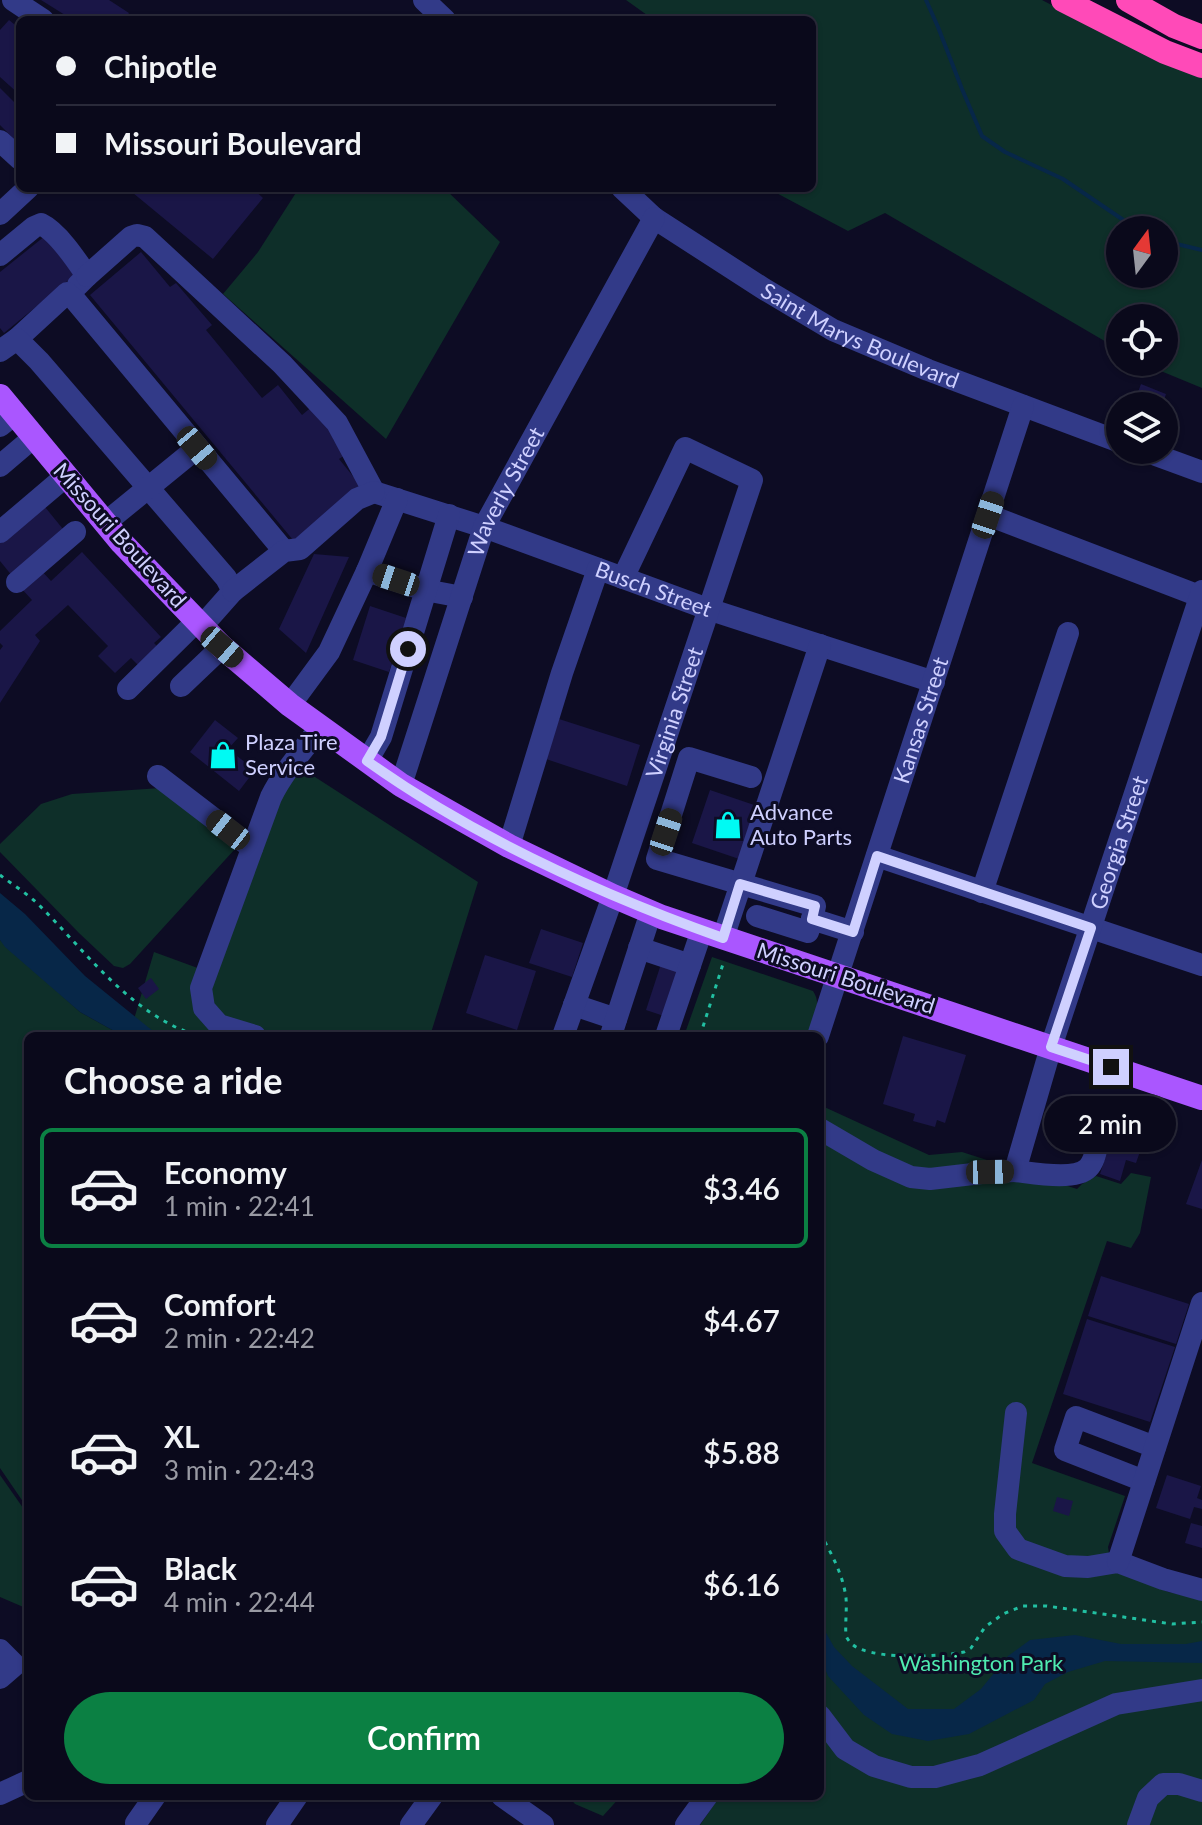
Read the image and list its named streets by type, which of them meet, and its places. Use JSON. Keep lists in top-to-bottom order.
{
  "streets": {
    "main road": ["Missouri Boulevard"],
    "street": [
      "Saint Marys Boulevard",
      "Waverly Street",
      "Busch Street",
      "Virginia Street",
      "Kansas Street",
      "Georgia Street"
    ]
  },
  "crossings": [
    ["Saint Marys Boulevard", "Waverly Street"],
    ["Saint Marys Boulevard", "Kansas Street"],
    ["Waverly Street", "Missouri Boulevard"],
    ["Waverly Street", "Busch Street"],
    ["Missouri Boulevard", "Virginia Street"],
    ["Missouri Boulevard", "Kansas Street"],
    ["Missouri Boulevard", "Georgia Street"],
    ["Busch Street", "Virginia Street"],
    ["Busch Street", "Kansas Street"]
  ],
  "parks": ["Washington Park"],
  "places": {
    "shop": ["Plaza Tire Service", "Advance Auto Parts"]
  },
  "north": "top",
  "page": {
    "banner": ["Chipotle", "Missouri Boulevard"],
    "heading": "Choose a ride",
    "bubble": "2 min",
    "list": [
      {
        "name": "Economy",
        "note": "1 min · 22:41",
        "value": "$3.46"
      },
      {
        "name": "Comfort",
        "note": "2 min · 22:42",
        "value": "$4.67"
      },
      {
        "name": "XL",
        "note": "3 min · 22:43",
        "value": "$5.88"
      },
      {
        "name": "Black",
        "note": "4 min · 22:44",
        "value": "$6.16"
      }
    ],
    "buttons": "Confirm"
  }
}
